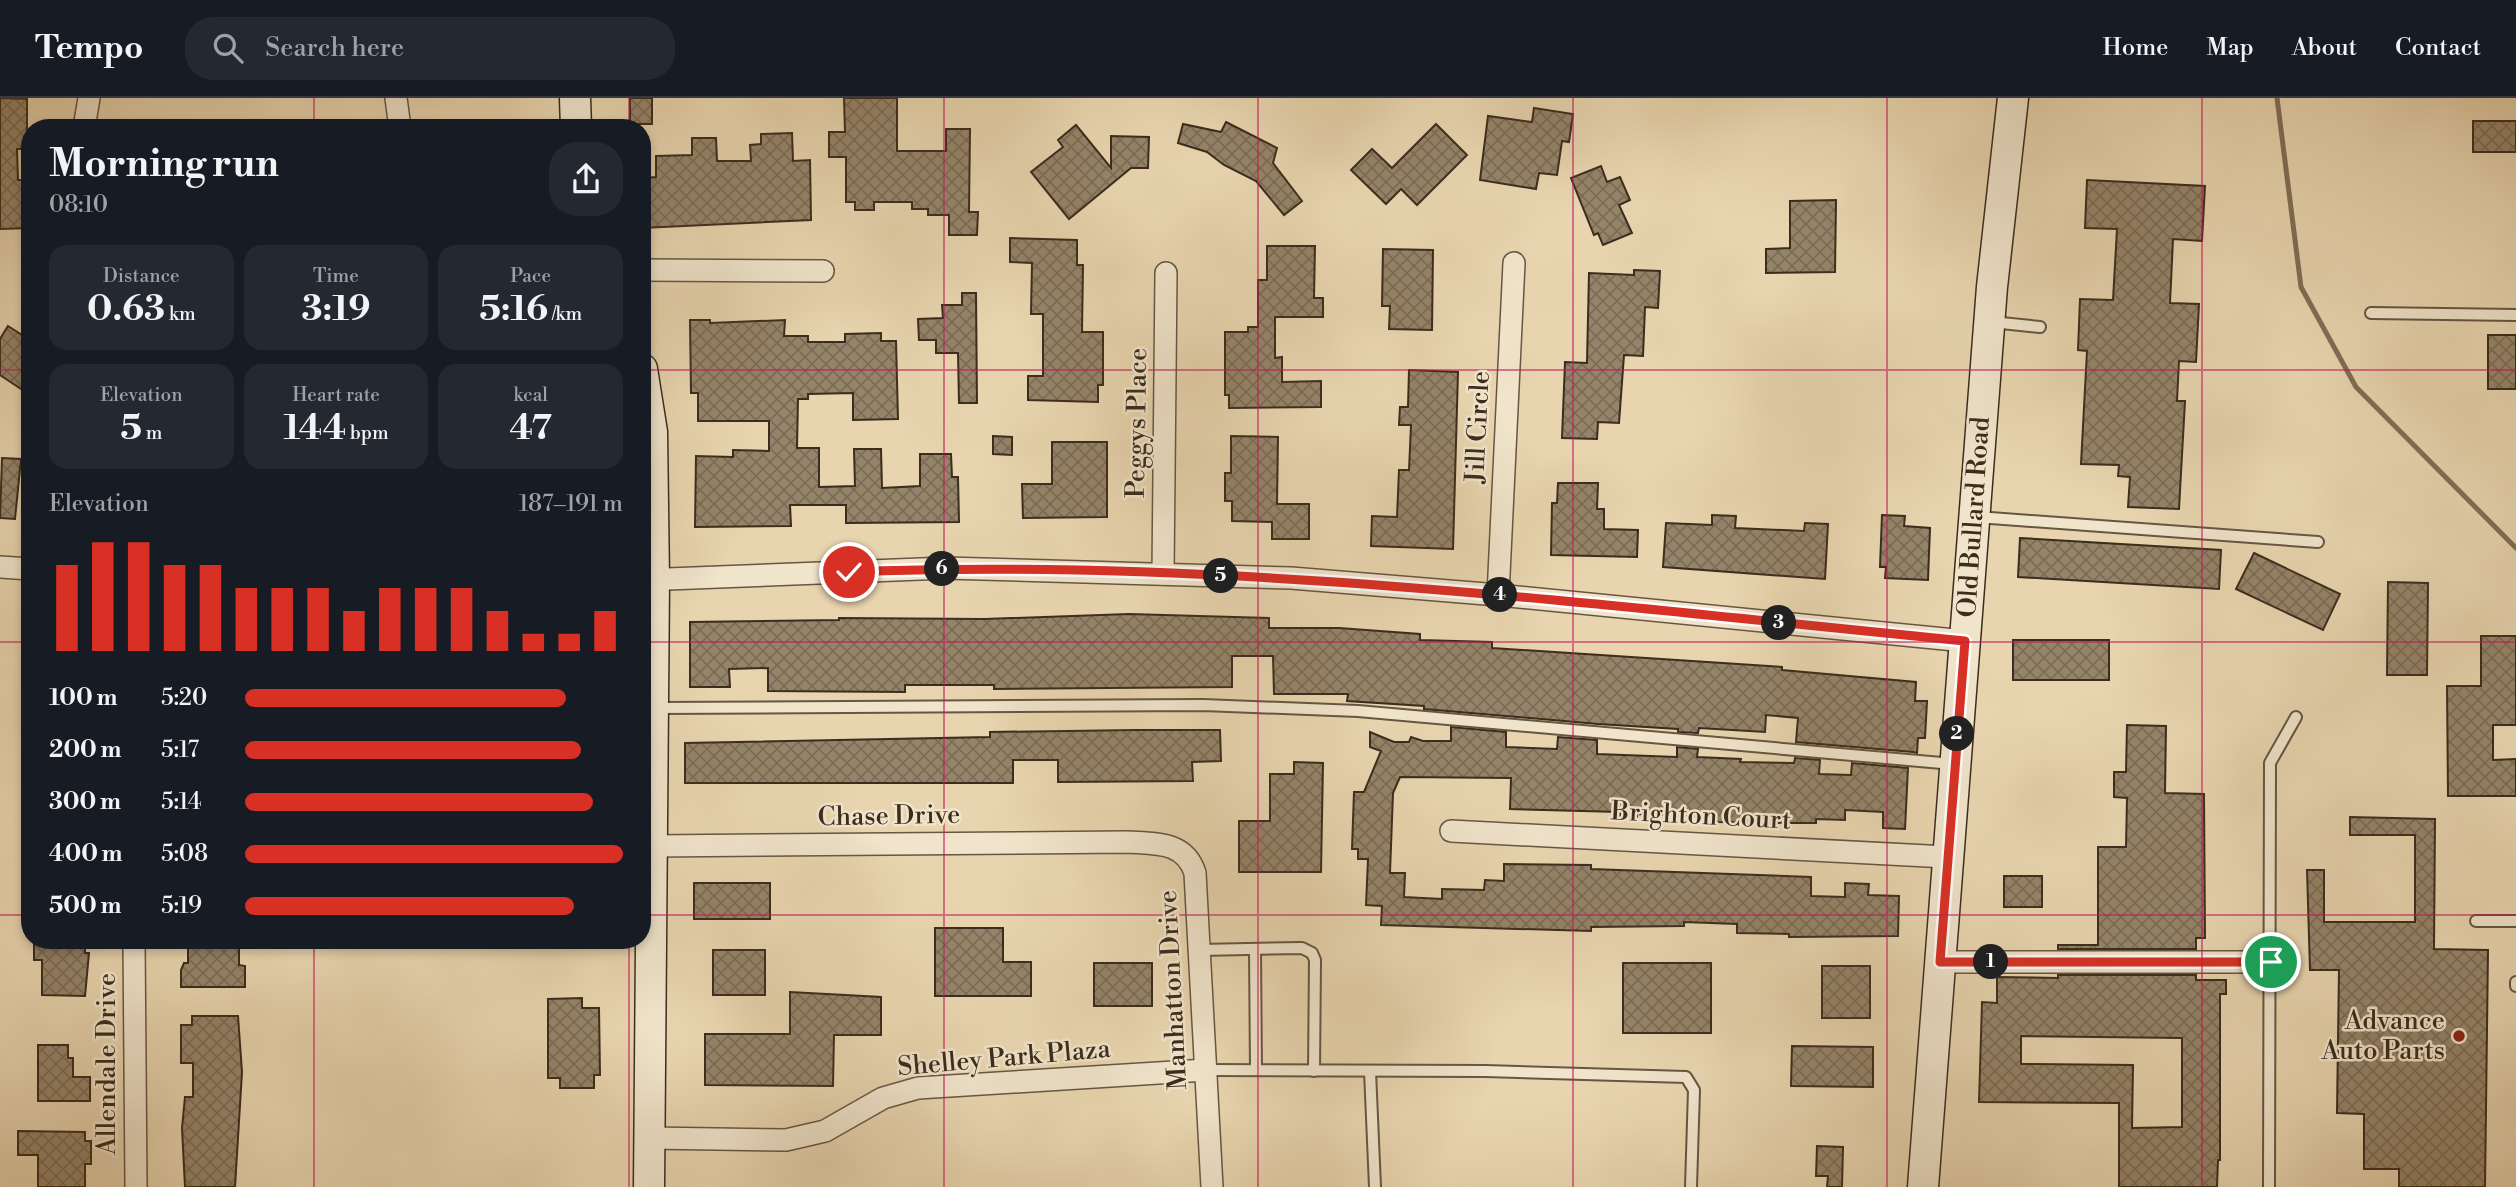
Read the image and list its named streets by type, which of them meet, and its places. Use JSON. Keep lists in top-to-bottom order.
{
  "streets": {
    "street": [
      "Peggys Place",
      "Jill Circle",
      "Old Bullard Road",
      "Chase Drive",
      "Brighton Court",
      "Manhatton Drive",
      "Shelley Park Plaza",
      "Allendale Drive"
    ]
  },
  "crossings": [
    ["Old Bullard Road", "Brighton Court"],
    ["Chase Drive", "Manhatton Drive"],
    ["Manhatton Drive", "Shelley Park Plaza"]
  ],
  "places": ["Advance Auto Parts"],
  "page": {
    "header": "Tempo",
    "search": "Search here",
    "nav": [
      "Home",
      "Map",
      "About",
      "Contact"
    ],
    "heading": ["Morning run", "08:10"],
    "stats": [
      ["Distance", "0.63 km"],
      ["Time", "3:19"],
      ["Pace", "5:16 /km"],
      ["Elevation", "5 m"],
      ["Heart rate", "144 bpm"],
      ["kcal", "47"]
    ],
    "chart": ["Elevation", "187–191 m"],
    "pins": [
      "6",
      "5",
      "4",
      "3",
      "2",
      "1"
    ],
    "list": [
      {
        "name": "100 m",
        "note": "5:20"
      },
      {
        "name": "200 m",
        "note": "5:17"
      },
      {
        "name": "300 m",
        "note": "5:14"
      },
      {
        "name": "400 m",
        "note": "5:08"
      },
      {
        "name": "500 m",
        "note": "5:19"
      }
    ]
  }
}
